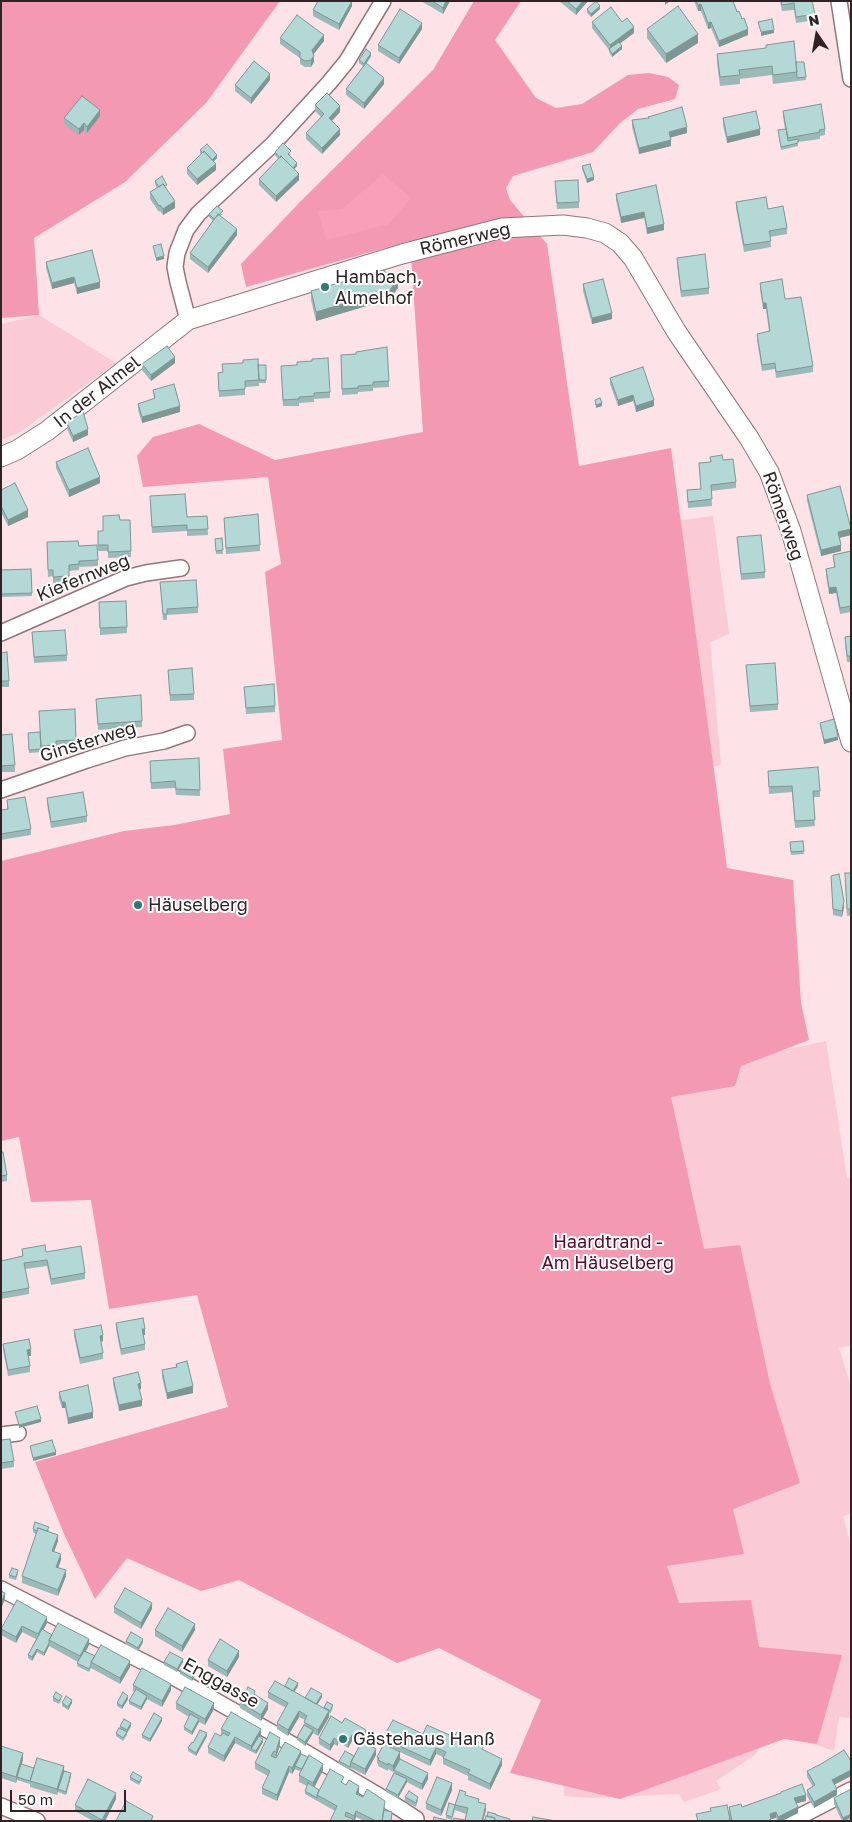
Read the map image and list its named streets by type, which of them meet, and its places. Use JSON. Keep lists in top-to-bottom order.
{
  "streets": {
    "street": [
      "Römerweg",
      "In der Almel",
      "Kiefernweg",
      "Ginsterweg",
      "Enggasse"
    ]
  },
  "crossings": [
    ["Römerweg", "In der Almel"]
  ],
  "parks": ["Haardtrand - Am Häuselberg"],
  "places": ["Hambach, Almelhof", "Häuselberg", "Gästehaus Hanß"],
  "scale_bar": "50 m",
  "north": "top"
}
